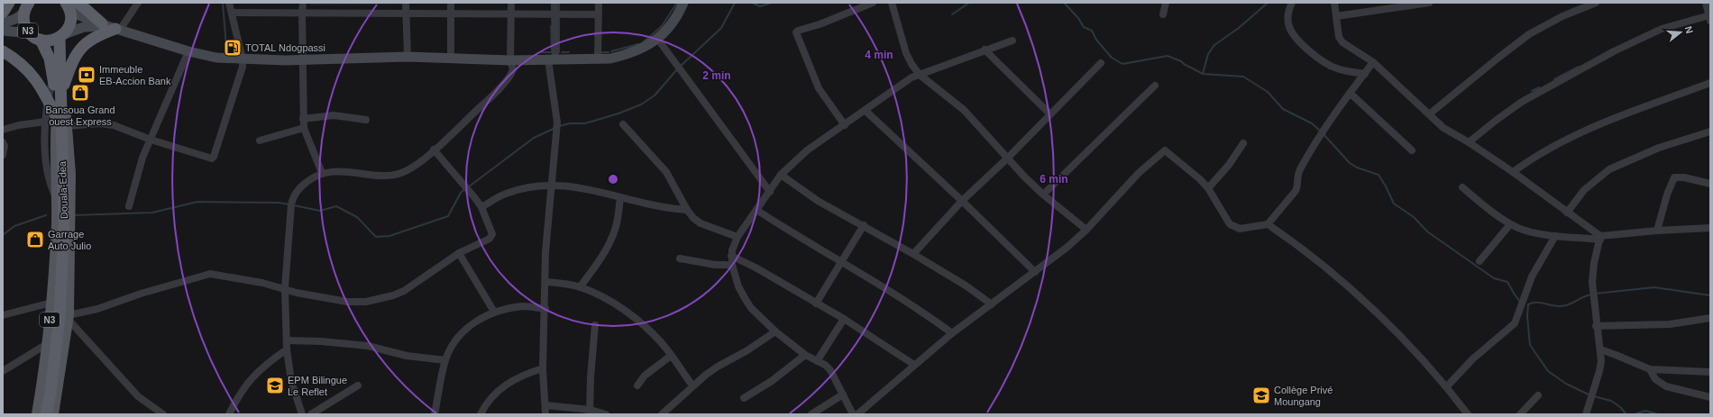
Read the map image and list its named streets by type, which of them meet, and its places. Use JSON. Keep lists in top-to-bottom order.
{
  "streets": {
    "highway": ["N3", "Douala-Edea"]
  },
  "crossings": [
    ["N3", "Douala-Edea"]
  ],
  "places": {
    "fuel station": ["TOTAL Ndogpassi"],
    "bank": ["Immeuble EB-Accion Bank"],
    "shop": ["Bansoua Grand ouest Express", "Garrage Auto Julio"],
    "school or university": ["EPM Bilingue Le Reflet", "Collège Privé Moungang"]
  },
  "north": "right",
  "rings": ["4 min", "2 min", "6 min"]
}
